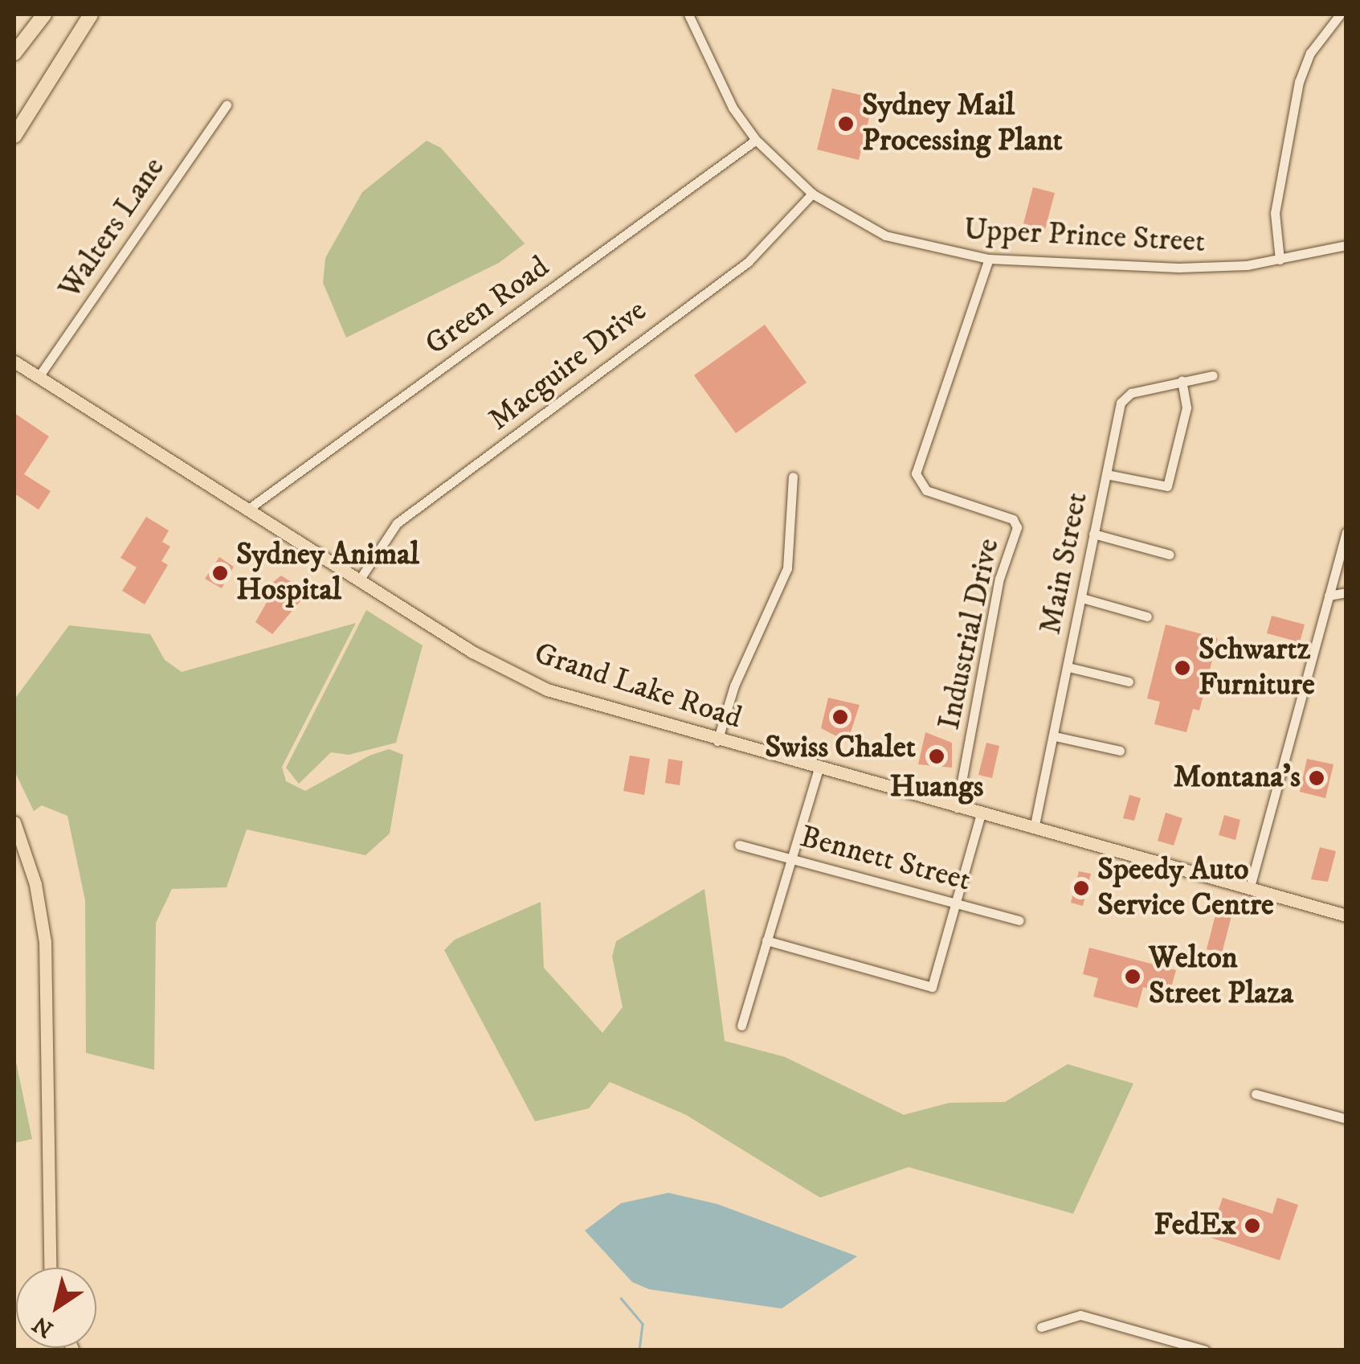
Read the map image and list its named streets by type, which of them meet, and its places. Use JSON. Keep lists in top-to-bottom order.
{
  "streets": {
    "main road": ["Grand Lake Road"],
    "street": [
      "Walters Lane",
      "Upper Prince Street",
      "Green Road",
      "Macguire Drive",
      "Main Street",
      "Industrial Drive",
      "Bennett Street"
    ]
  },
  "crossings": [
    ["Walters Lane", "Grand Lake Road"],
    ["Upper Prince Street", "Green Road"],
    ["Upper Prince Street", "Macguire Drive"],
    ["Upper Prince Street", "Industrial Drive"],
    ["Green Road", "Grand Lake Road"],
    ["Macguire Drive", "Grand Lake Road"],
    ["Main Street", "Grand Lake Road"],
    ["Industrial Drive", "Grand Lake Road"]
  ],
  "places": [
    "Sydney Mail Processing Plant",
    "Sydney Animal Hospital",
    "Schwartz Furniture",
    "Swiss Chalet",
    "Huangs",
    "Montana's",
    "Speedy Auto Service Centre",
    "Welton Street Plaza",
    "FedEx"
  ],
  "north": "bottom left"
}
